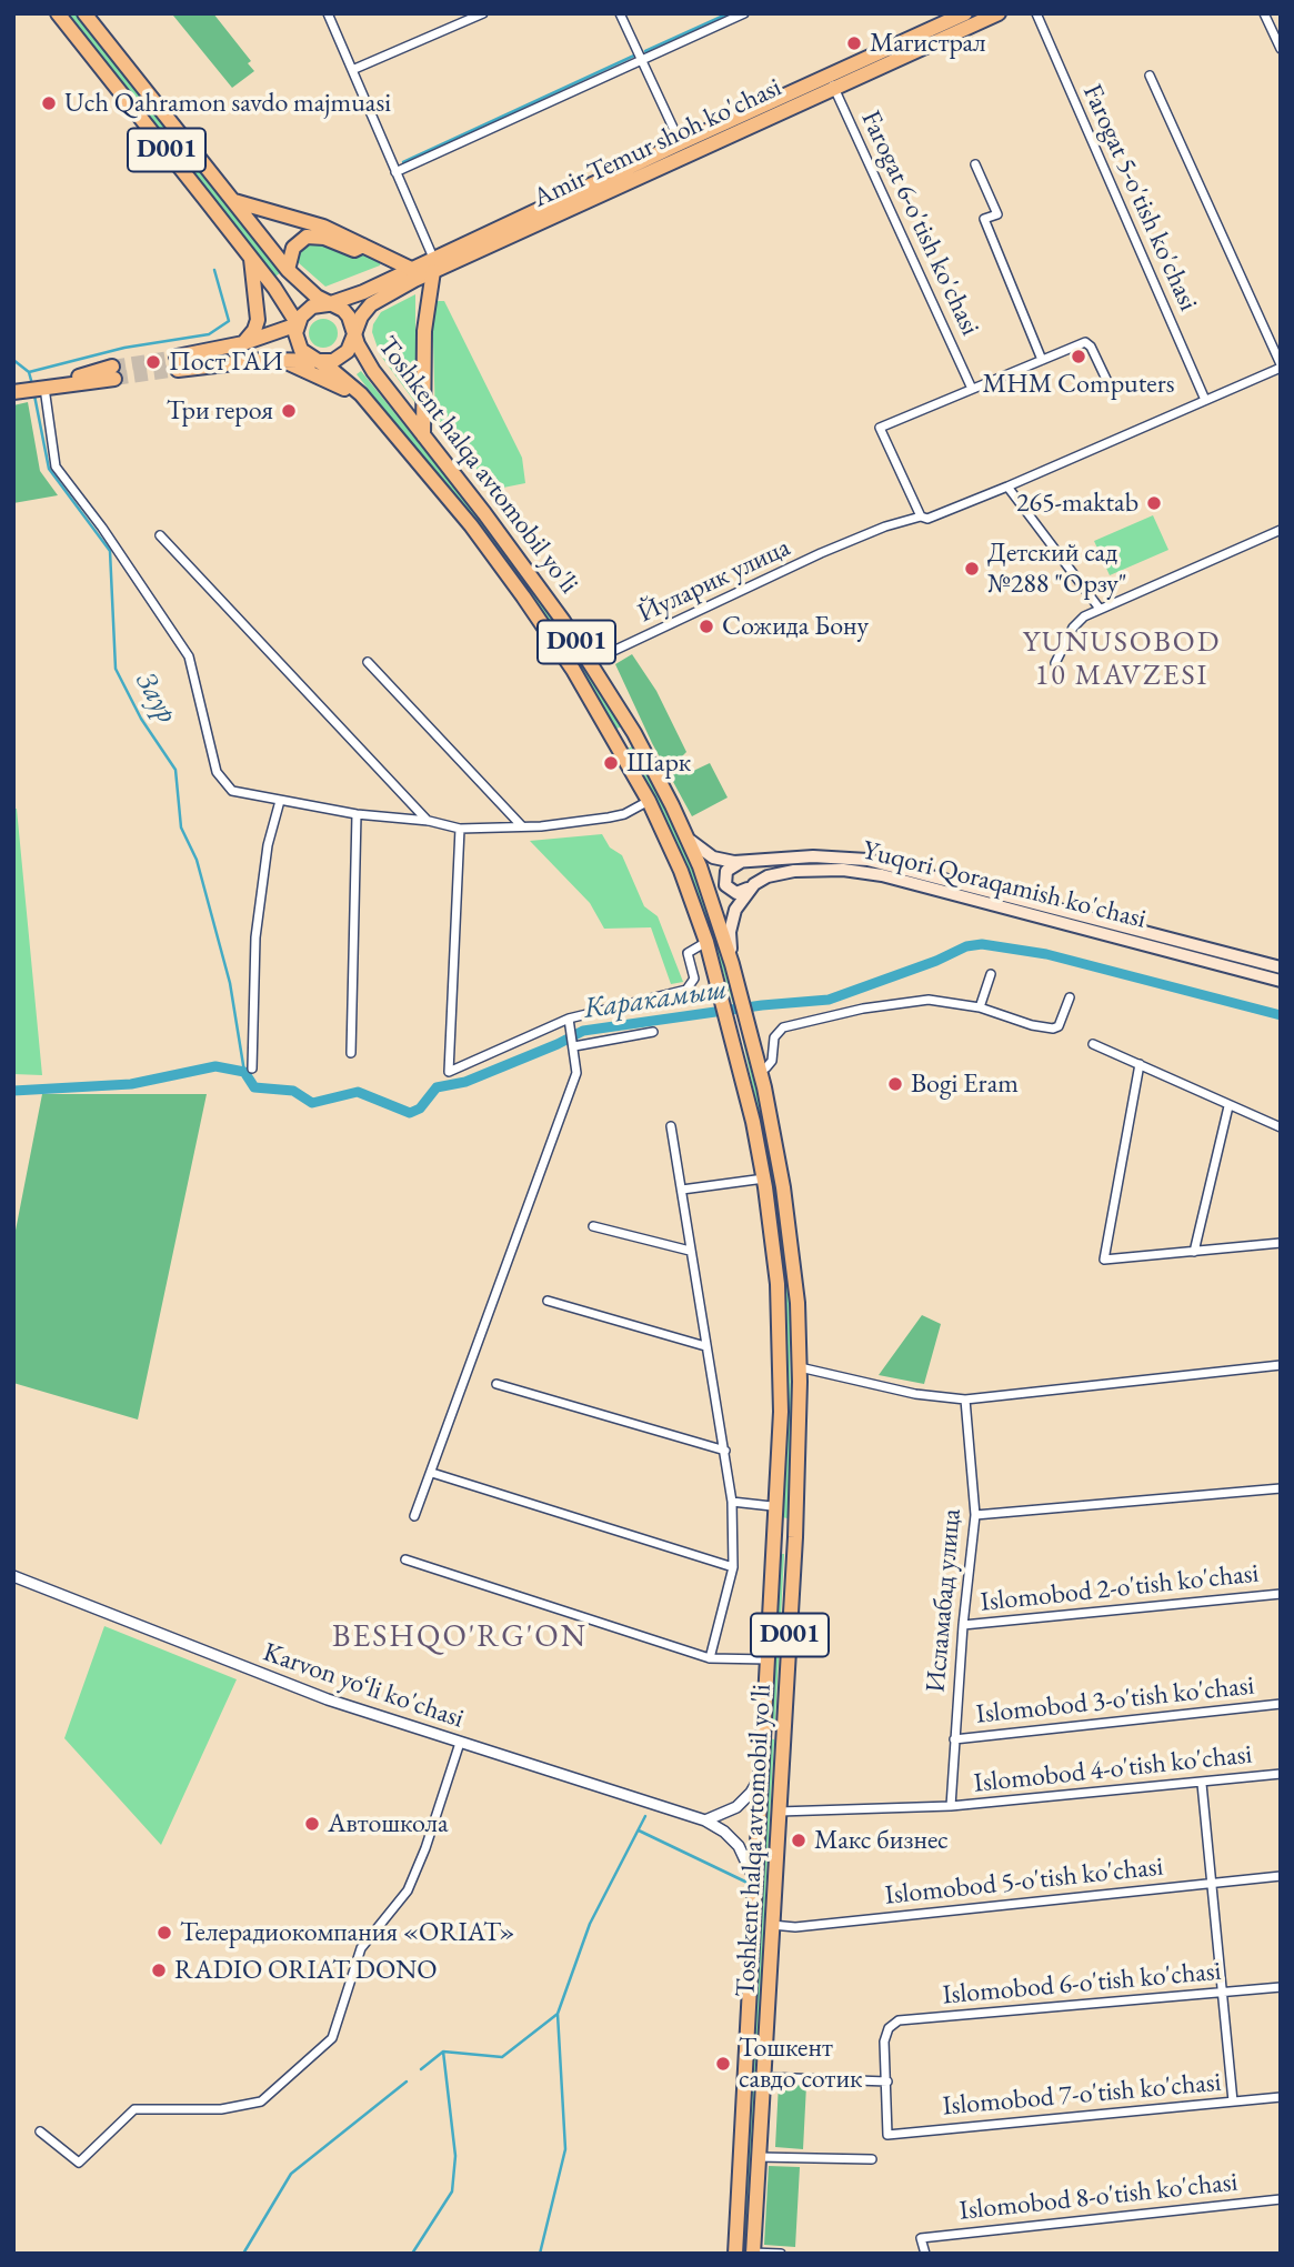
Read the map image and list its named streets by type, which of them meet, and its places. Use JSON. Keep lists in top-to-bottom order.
{
  "streets": {
    "main road": [
      "Amir Temur shoh ko'chasi",
      "D001",
      "Toshkent halqa avtomobil yo'li",
      "Yuqori Qoraqamish ko'chasi"
    ],
    "street": [
      "Farogat 5-o'tish ko'chasi",
      "Farogat 6-o'tish ko'chasi",
      "Йуларик улица",
      "Islomobod 2-o'tish ko'chasi",
      "Исламабад улица",
      "Karvon yo‘li ko'chasi",
      "Islomobod 3-o'tish ko'chasi",
      "Islomobod 4-o'tish ko'chasi",
      "Islomobod 5-o'tish ko'chasi",
      "Islomobod 6-o'tish ko'chasi",
      "Islomobod 7-o'tish ko'chasi",
      "Islomobod 8-o'tish ko'chasi"
    ]
  },
  "crossings": [
    ["Amir Temur shoh ko'chasi", "Farogat 6-o'tish ko'chasi"],
    ["Amir Temur shoh ko'chasi", "Toshkent halqa avtomobil yo'li"],
    ["Toshkent halqa avtomobil yo'li", "Йуларик улица"],
    ["Toshkent halqa avtomobil yo'li", "Yuqori Qoraqamish ko'chasi"],
    ["Toshkent halqa avtomobil yo'li", "Karvon yo‘li ko'chasi"],
    ["Toshkent halqa avtomobil yo'li", "Islomobod 4-o'tish ko'chasi"],
    ["Toshkent halqa avtomobil yo'li", "Islomobod 5-o'tish ko'chasi"],
    ["Islomobod 2-o'tish ko'chasi", "Исламабад улица"],
    ["Исламабад улица", "Islomobod 3-o'tish ko'chasi"],
    ["Исламабад улица", "Islomobod 4-o'tish ko'chasi"],
    ["Islomobod 6-o'tish ko'chasi", "Islomobod 7-o'tish ko'chasi"]
  ],
  "districts": ["YUNUSOBOD 10 MAVZESI", "BESHQO'RG'ON"],
  "water": ["Заур", "Каракамыш"],
  "places": [
    "Магистрал",
    "Uch Qahramon savdo majmuasi",
    "MHM Computers",
    "Пост ГАИ",
    "Три героя",
    "265-maktab",
    "Детский сад №288 \"Орзу\"",
    "Сожида Бону",
    "Шарк",
    "Bogi Eram",
    "Автошкола",
    "Макс бизнес",
    "Телерадиокомпания «ORIAT»",
    "RADIO ORIAT DONO",
    "Тошкент савдо сотик"
  ]
}
